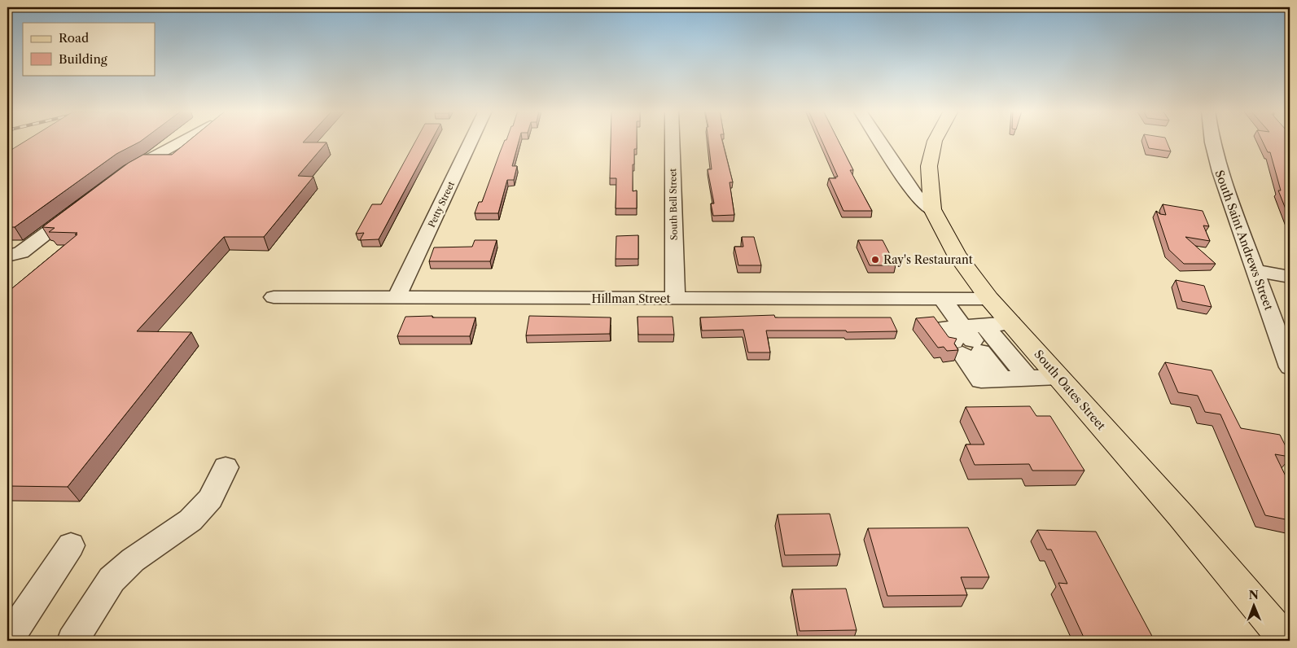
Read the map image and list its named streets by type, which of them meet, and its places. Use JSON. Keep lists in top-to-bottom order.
{
  "streets": {
    "main road": ["South Oates Street"],
    "street": [
      "Petty Street",
      "South Bell Street",
      "South Saint Andrews Street",
      "Hillman Street"
    ]
  },
  "crossings": [
    ["Petty Street", "Hillman Street"],
    ["South Bell Street", "Hillman Street"],
    ["Hillman Street", "South Oates Street"]
  ],
  "places": ["Ray's Restaurant"],
  "legend": ["Road", "Building"],
  "north": "top"
}
